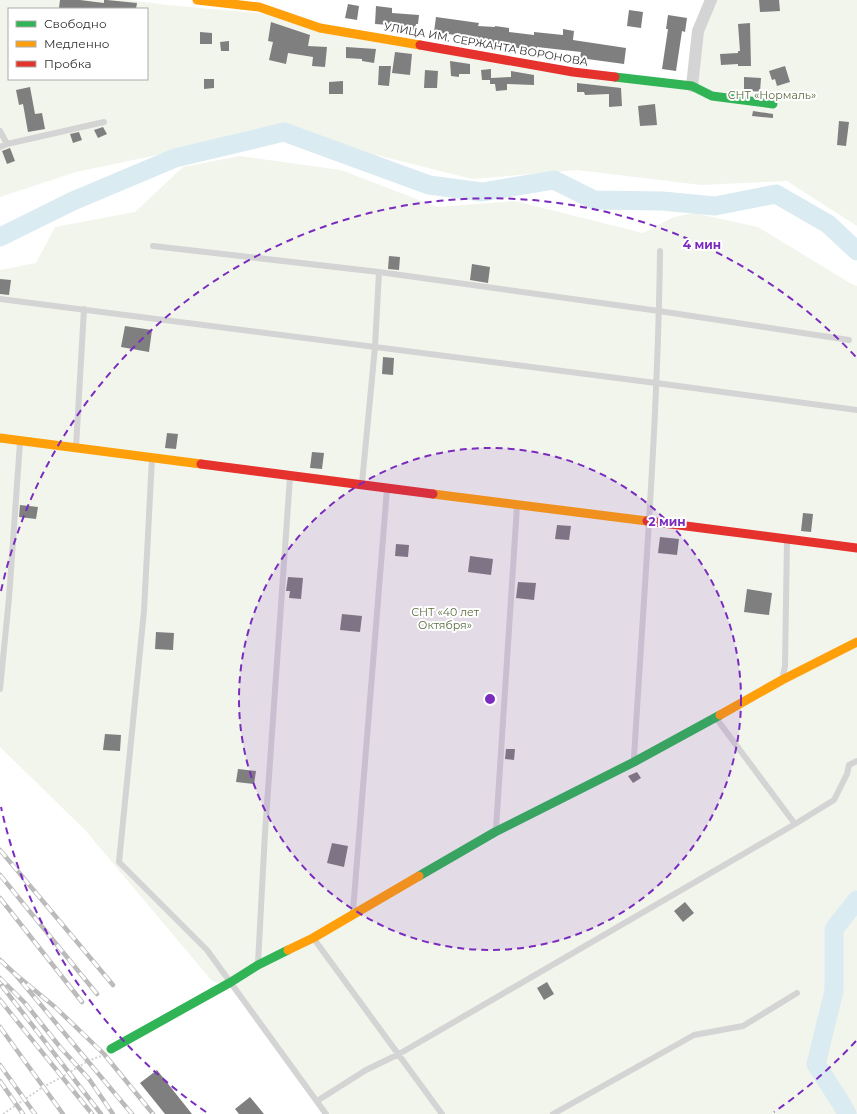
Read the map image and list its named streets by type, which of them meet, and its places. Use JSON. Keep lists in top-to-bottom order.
{
  "streets": {
    "street": ["УЛИЦА ИМ. СЕРЖАНТА ВОРОНОВА"]
  },
  "parks": ["СНТ «Нормаль»", "СНТ «40 лет Октября»"],
  "legend": ["Свободно", "Медленно", "Пробка"],
  "rings": ["4 мин", "2 мин"]
}
